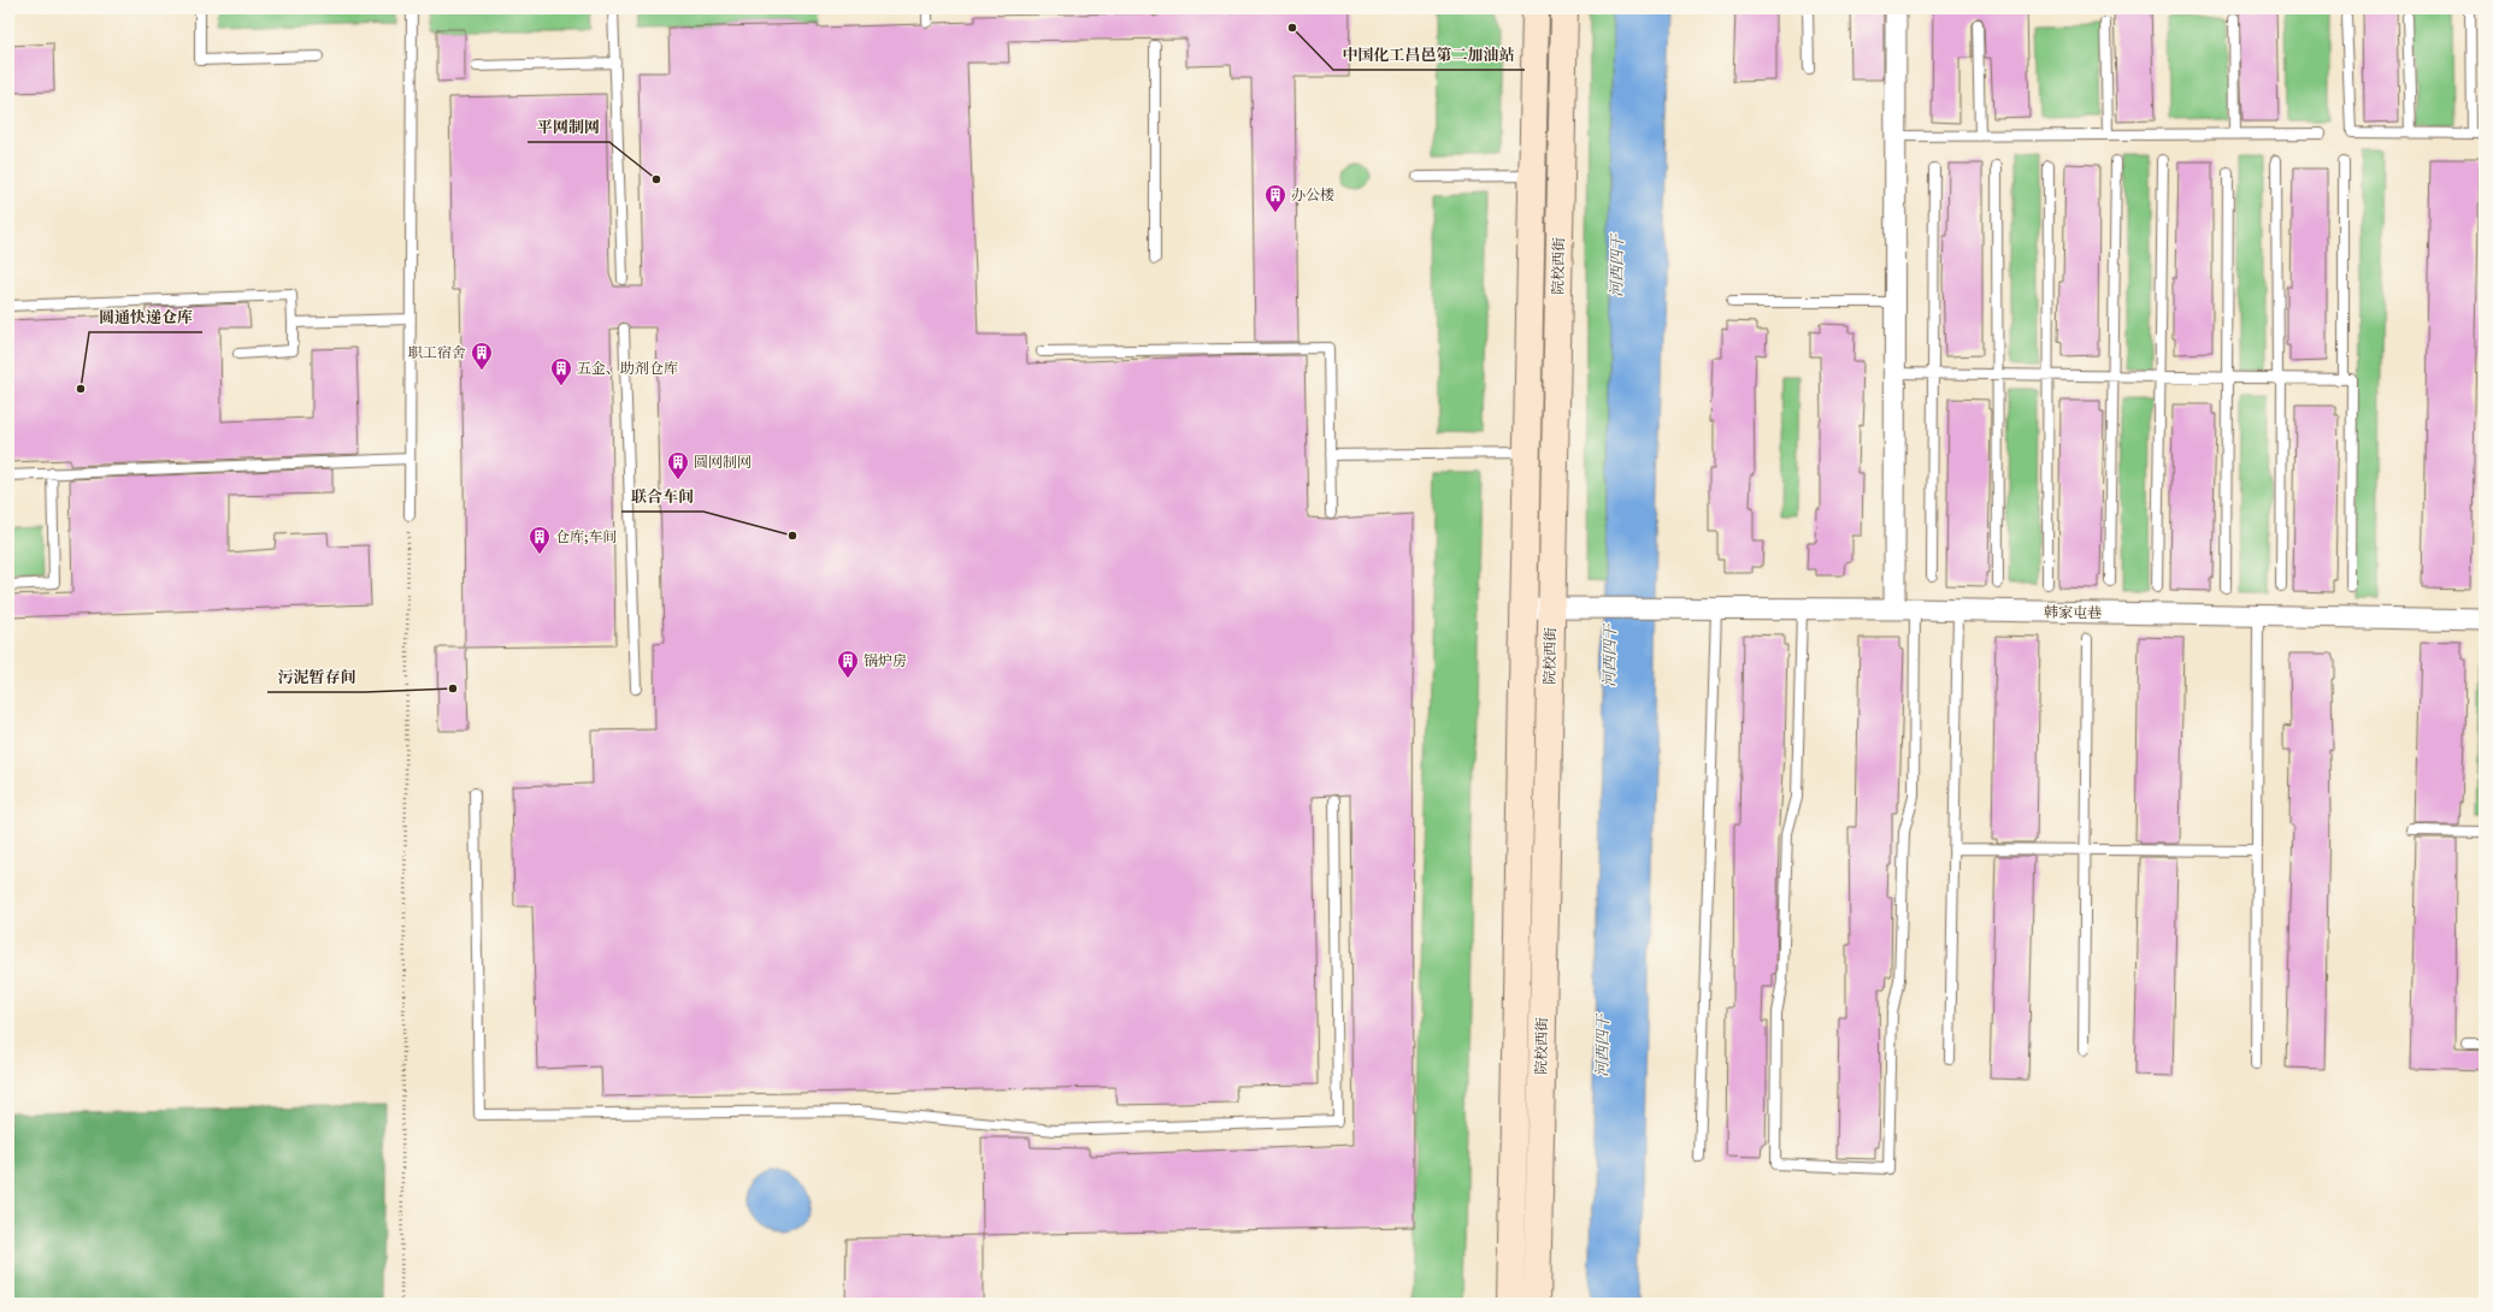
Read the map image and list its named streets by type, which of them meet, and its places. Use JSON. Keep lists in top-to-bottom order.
{
  "streets": {
    "main road": ["院校西街"],
    "street": ["韩家屯巷"]
  },
  "crossings": [
    ["院校西街", "韩家屯巷"]
  ],
  "water": ["河西四干"],
  "places": {
    "other": [
      "中国化工昌邑第二加油站",
      "平网制网",
      "圆通快递仓库",
      "联合车间",
      "污泥暂存间"
    ],
    "building": [
      "办公楼",
      "职工宿舍",
      "五金、助剂仓库",
      "圆网制网",
      "仓库;车间",
      "锅炉房"
    ]
  }
}
